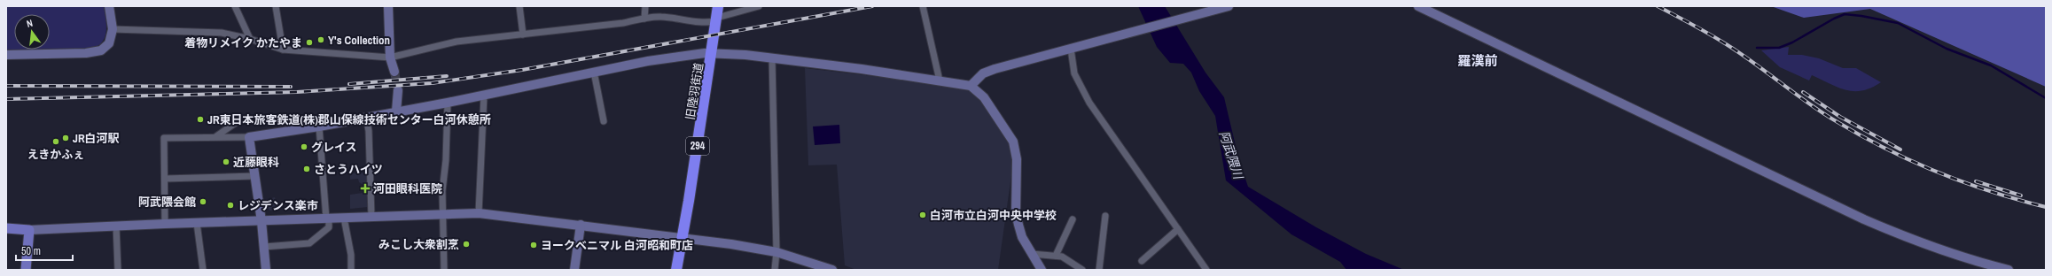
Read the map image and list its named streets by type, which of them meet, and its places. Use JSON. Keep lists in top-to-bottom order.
{
  "streets": {
    "highway": ["旧陸羽街道", "294"]
  },
  "crossings": [
    ["旧陸羽街道", "294"]
  ],
  "districts": ["羅漢前"],
  "water": ["阿武隈川"],
  "places": {
    "other": [
      "Y's Collection",
      "着物リメイク かたやま",
      "JR東日本旅客鉄道(株)郡山保線技術センター白河休憩所",
      "JR白河駅",
      "えきかふぇ",
      "グレイス",
      "近藤眼科",
      "さとうハイツ",
      "阿武隈会館",
      "レジデンス楽市",
      "白河市立白河中央中学校",
      "みこし大衆割烹",
      "ヨークベニマル 白河昭和町店"
    ],
    "health": ["河田眼科医院"]
  },
  "scale_bar": "50 m",
  "north": "top"
}
